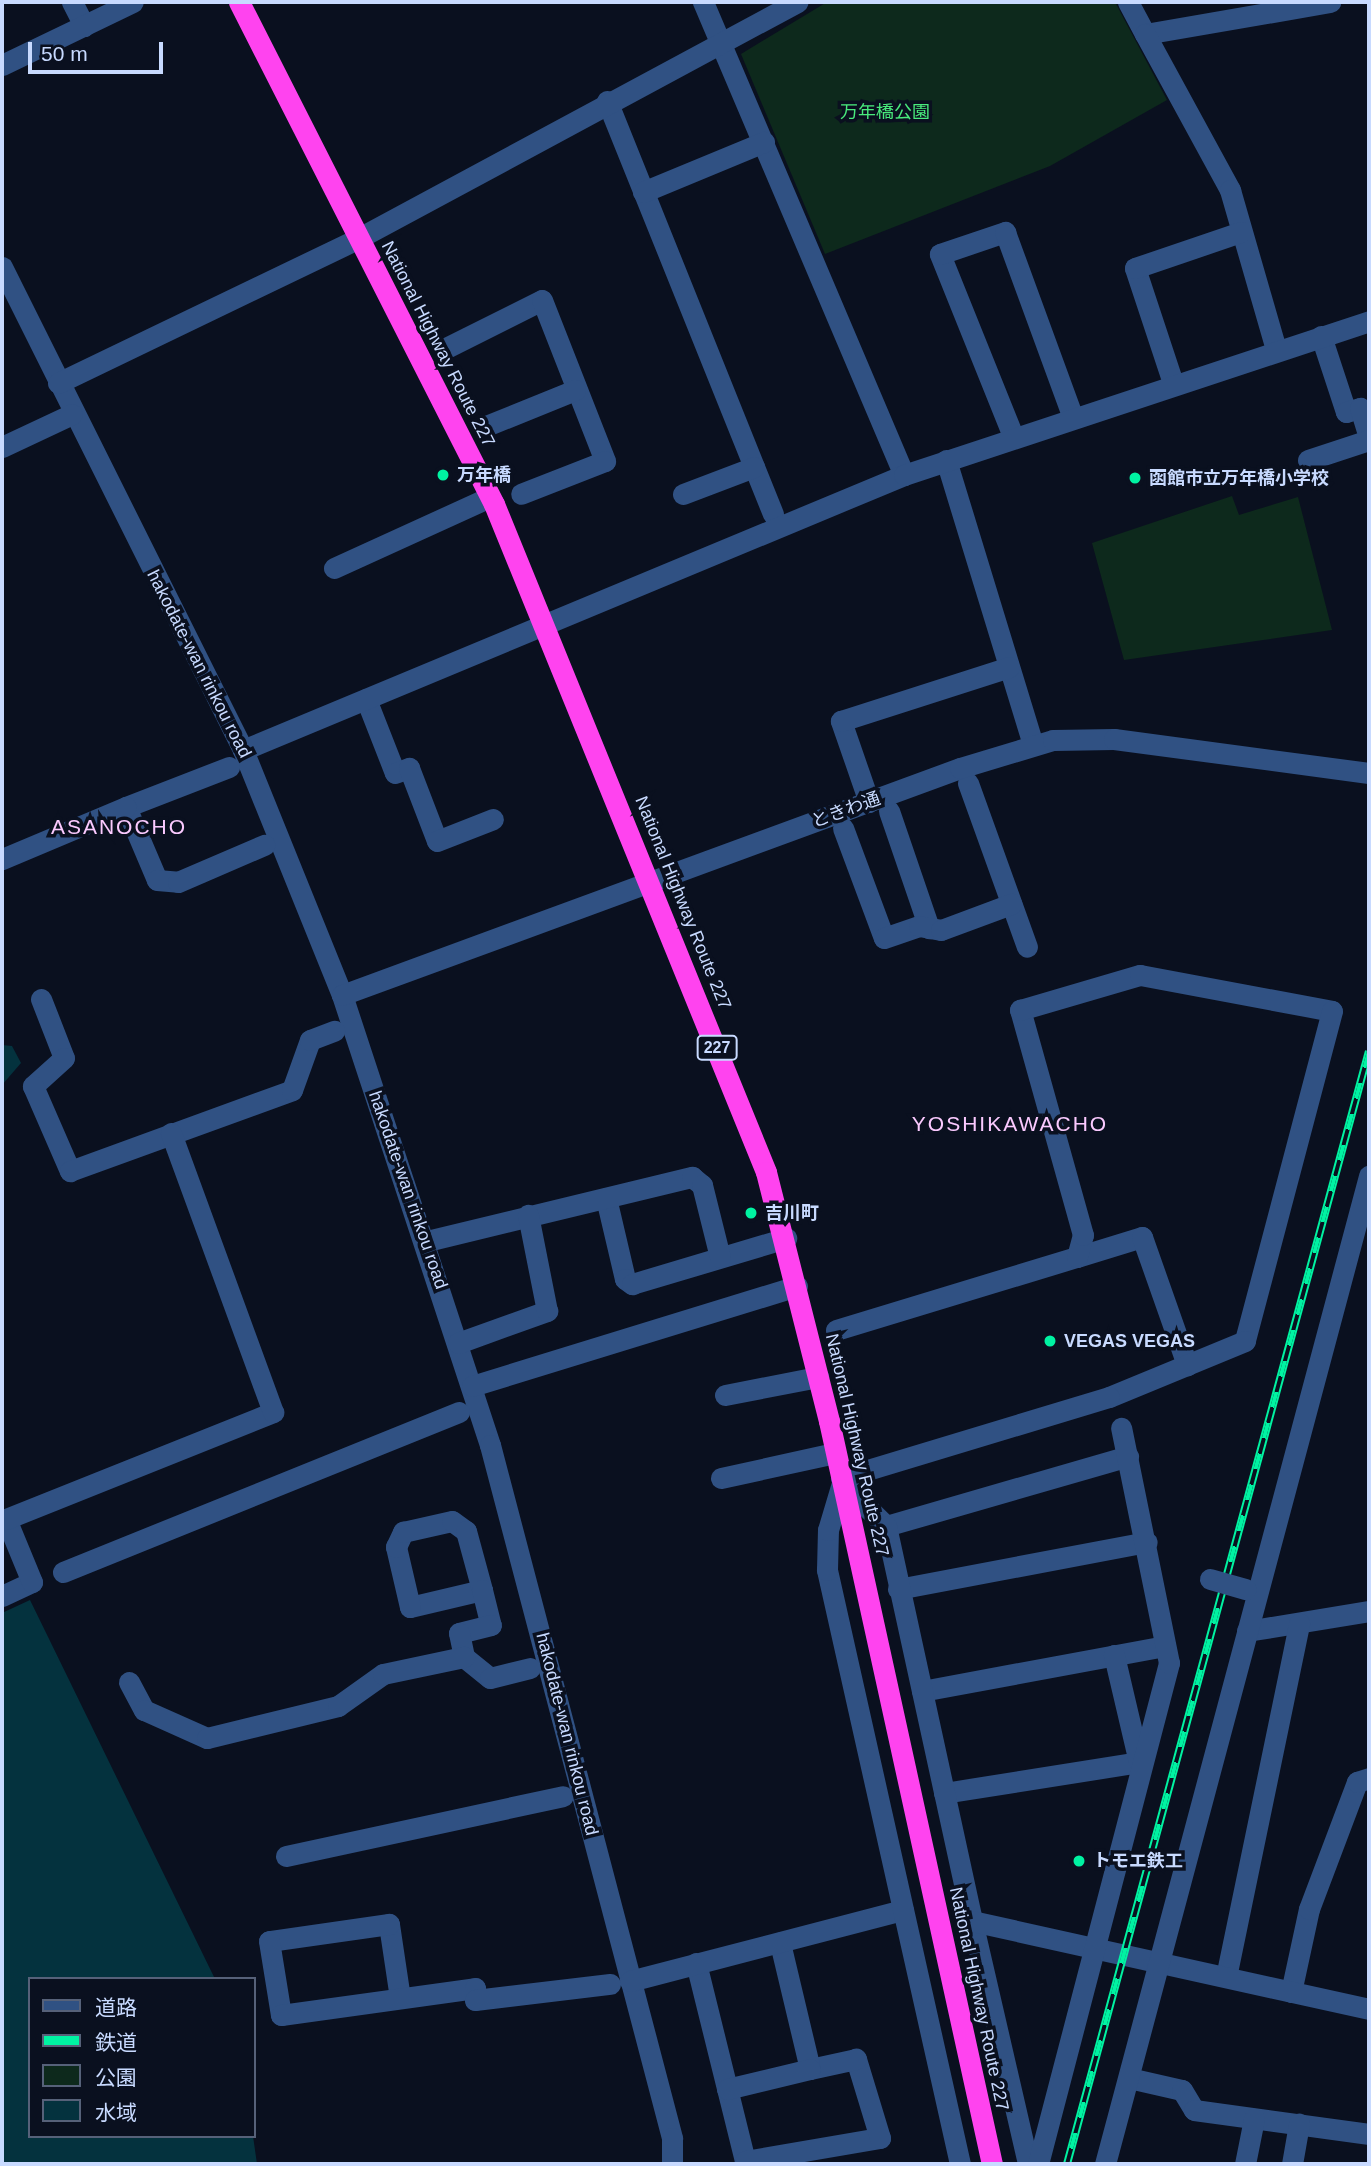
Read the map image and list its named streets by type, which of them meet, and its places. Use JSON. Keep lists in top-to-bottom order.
{
  "streets": {
    "highway": ["National Highway Route 227", "227"],
    "street": ["hakodate-wan rinkou road", "ときわ通"]
  },
  "crossings": [
    ["National Highway Route 227", "ときわ通"],
    ["hakodate-wan rinkou road", "ときわ通"]
  ],
  "districts": ["ASANOCHO", "YOSHIKAWACHO"],
  "parks": ["万年橋公園"],
  "places": [
    "万年橋",
    "函館市立万年橋小学校",
    "吉川町",
    "VEGAS VEGAS",
    "トモエ鉄工"
  ],
  "legend": [
    "道路",
    "鉄道",
    "公園",
    "水域"
  ],
  "scale_bar": "50 m"
}
